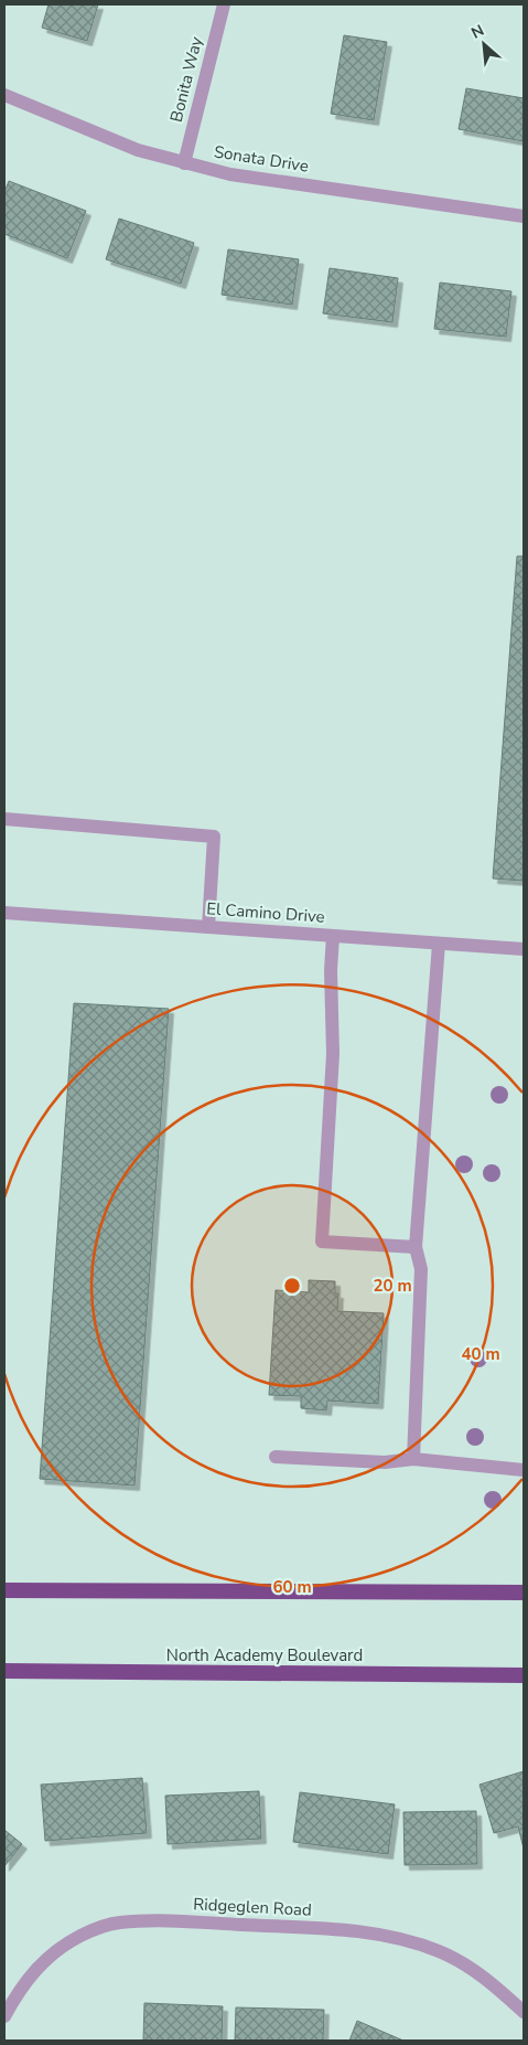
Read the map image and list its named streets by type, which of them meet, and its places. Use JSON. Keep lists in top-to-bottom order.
{
  "streets": {
    "highway": ["North Academy Boulevard"],
    "street": [
      "Bonita Way",
      "Sonata Drive",
      "El Camino Drive",
      "Ridgeglen Road"
    ]
  },
  "crossings": [
    ["Bonita Way", "Sonata Drive"]
  ],
  "north": "top left",
  "rings": ["20 m", "40 m", "60 m"]
}
